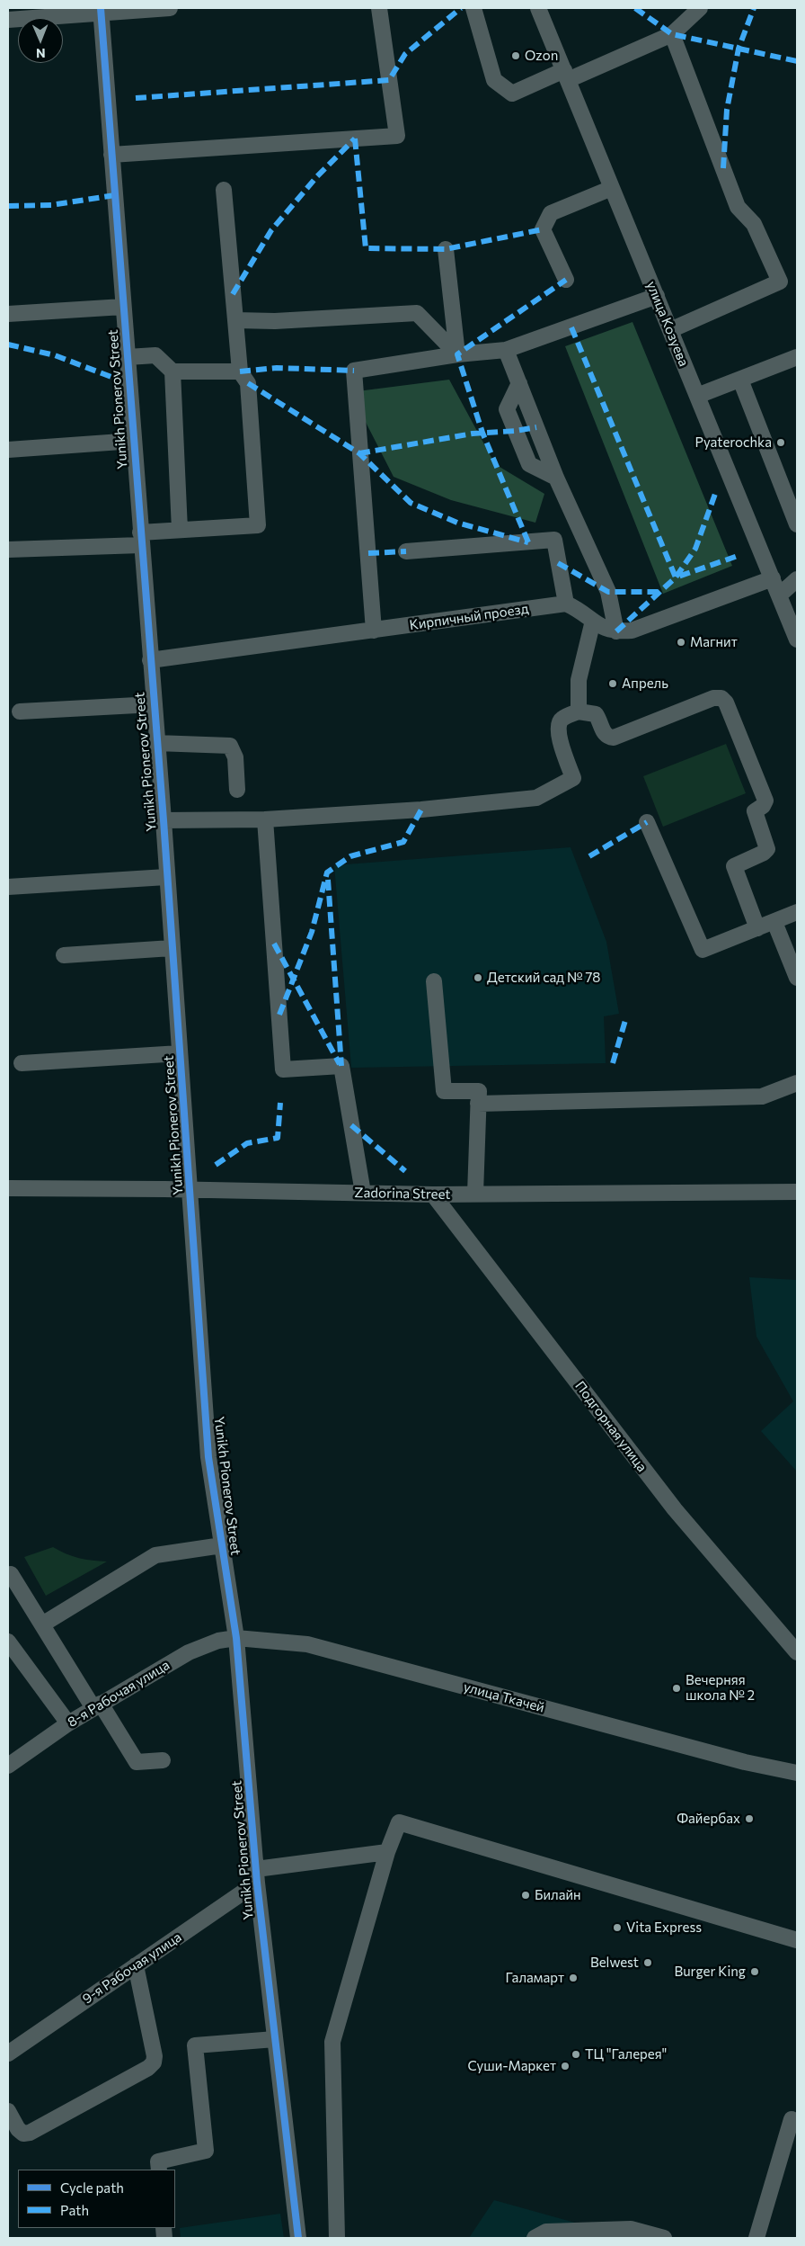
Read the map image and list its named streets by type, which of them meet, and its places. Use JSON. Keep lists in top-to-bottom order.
{
  "streets": {
    "street": [
      "улица Козуева",
      "Yunikh Pionerov Street",
      "Кирпичный проезд",
      "Zadorina Street",
      "Подгорная улица",
      "8-я Рабочая улица",
      "улица Ткачей",
      "9-я Рабочая улица"
    ]
  },
  "crossings": [
    ["Yunikh Pionerov Street", "Кирпичный проезд"],
    ["Yunikh Pionerov Street", "Zadorina Street"],
    ["Yunikh Pionerov Street", "8-я Рабочая улица"],
    ["Yunikh Pionerov Street", "улица Ткачей"],
    ["Yunikh Pionerov Street", "9-я Рабочая улица"],
    ["Zadorina Street", "Подгорная улица"],
    ["8-я Рабочая улица", "улица Ткачей"]
  ],
  "places": [
    "Ozon",
    "Pyaterochka",
    "Магнит",
    "Апрель",
    "Детский сад № 78",
    "Вечерняя школа № 2",
    "Файербах",
    "Билайн",
    "Vita Express",
    "Belwest",
    "Burger King",
    "Галамарт",
    "ТЦ \"Галерея\"",
    "Суши-Маркет"
  ],
  "legend": ["Cycle path", "Path"],
  "north": "bottom"
}
